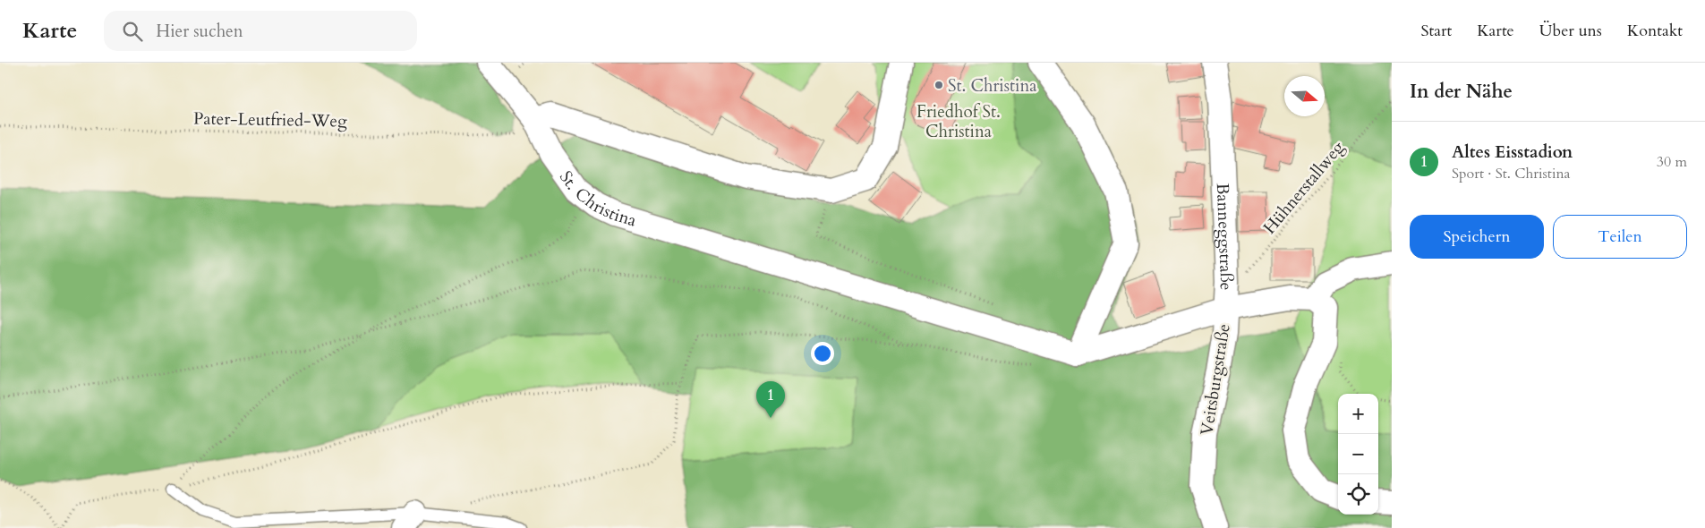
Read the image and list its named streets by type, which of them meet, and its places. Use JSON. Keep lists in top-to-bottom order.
{
  "streets": {
    "street": ["St. Christina", "Banneggstraße", "Veitsburgstraße"],
    "path": ["Pater-Leutfried-Weg", "Hühnerstallweg"]
  },
  "crossings": [
    ["Pater-Leutfried-Weg", "St. Christina"],
    ["Hühnerstallweg", "Banneggstraße"],
    ["St. Christina", "Banneggstraße"],
    ["Banneggstraße", "Veitsburgstraße"]
  ],
  "parks": ["Friedhof St. Christina"],
  "places": ["St. Christina"],
  "north": "right",
  "page": {
    "header": "Karte",
    "search": "Hier suchen",
    "nav": [
      "Start",
      "Karte",
      "Über uns",
      "Kontakt"
    ],
    "heading": "In der Nähe",
    "list": [
      {
        "mark": "1",
        "name": "Altes Eisstadion",
        "note": "Sport · St. Christina",
        "value": "30 m"
      }
    ],
    "buttons": ["Speichern", "Teilen"],
    "pins": "1",
    "map_buttons": ["+", "−"]
  }
}
